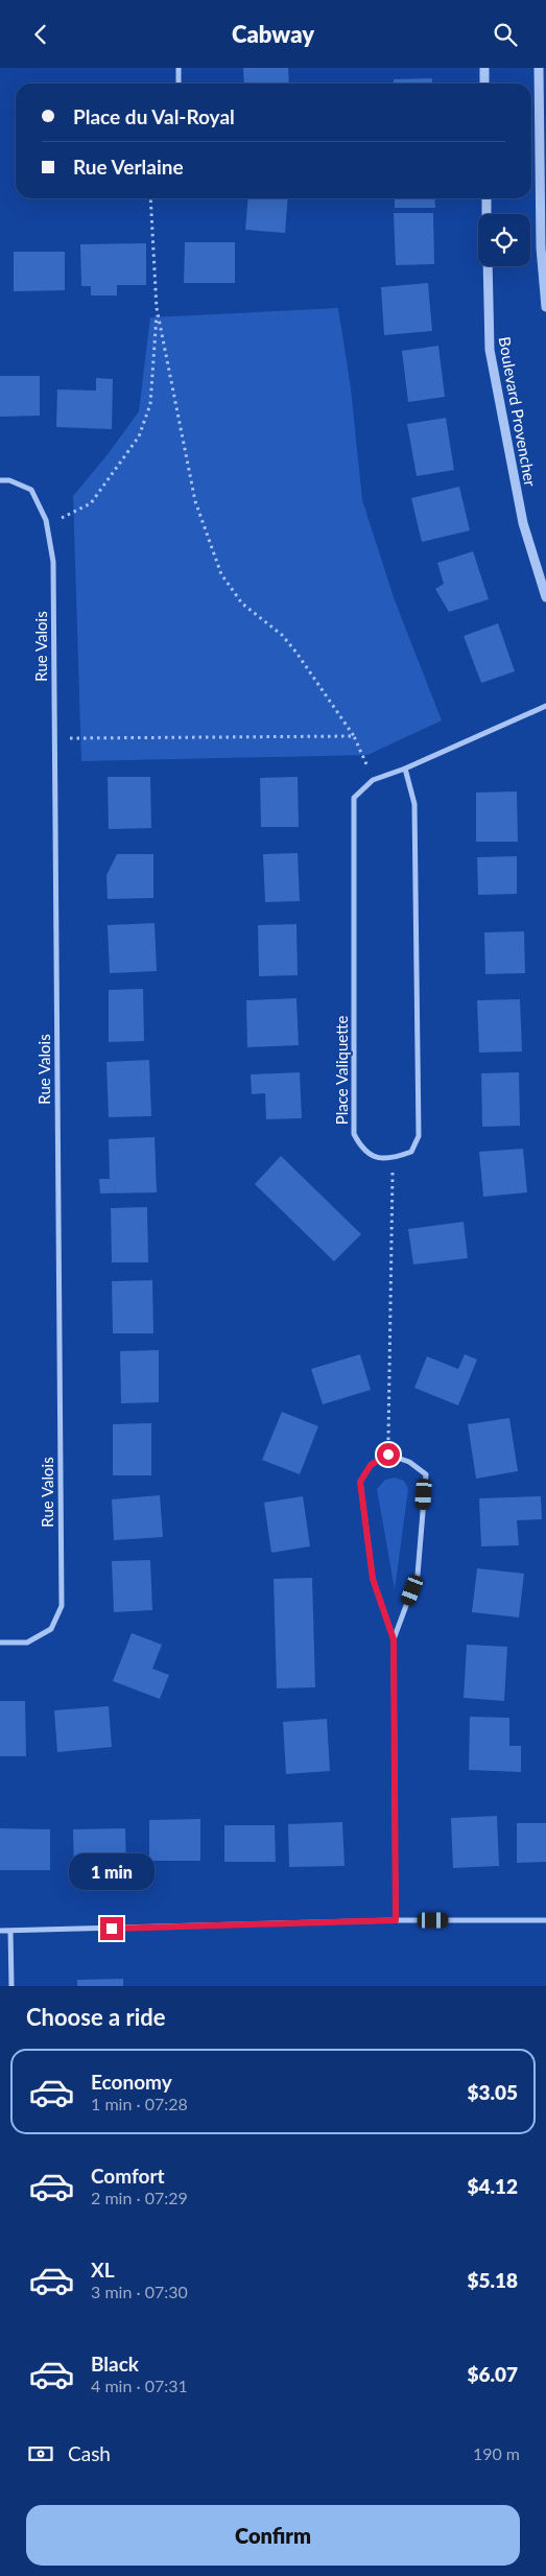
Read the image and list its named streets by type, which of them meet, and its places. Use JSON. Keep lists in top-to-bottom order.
{
  "streets": {
    "street": ["Boulevard Provencher", "Rue Valois", "Place Valiquette"]
  },
  "page": {
    "header": "Cabway",
    "banner": ["Place du Val-Royal", "Rue Verlaine"],
    "bubble": "1 min",
    "heading": "Choose a ride",
    "list": [
      {
        "name": "Economy",
        "note": "1 min · 07:28",
        "value": "$3.05"
      },
      {
        "name": "Comfort",
        "note": "2 min · 07:29",
        "value": "$4.12"
      },
      {
        "name": "XL",
        "note": "3 min · 07:30",
        "value": "$5.18"
      },
      {
        "name": "Black",
        "note": "4 min · 07:31",
        "value": "$6.07"
      }
    ],
    "pay": ["Cash", "190 m"],
    "buttons": "Confirm"
  }
}
